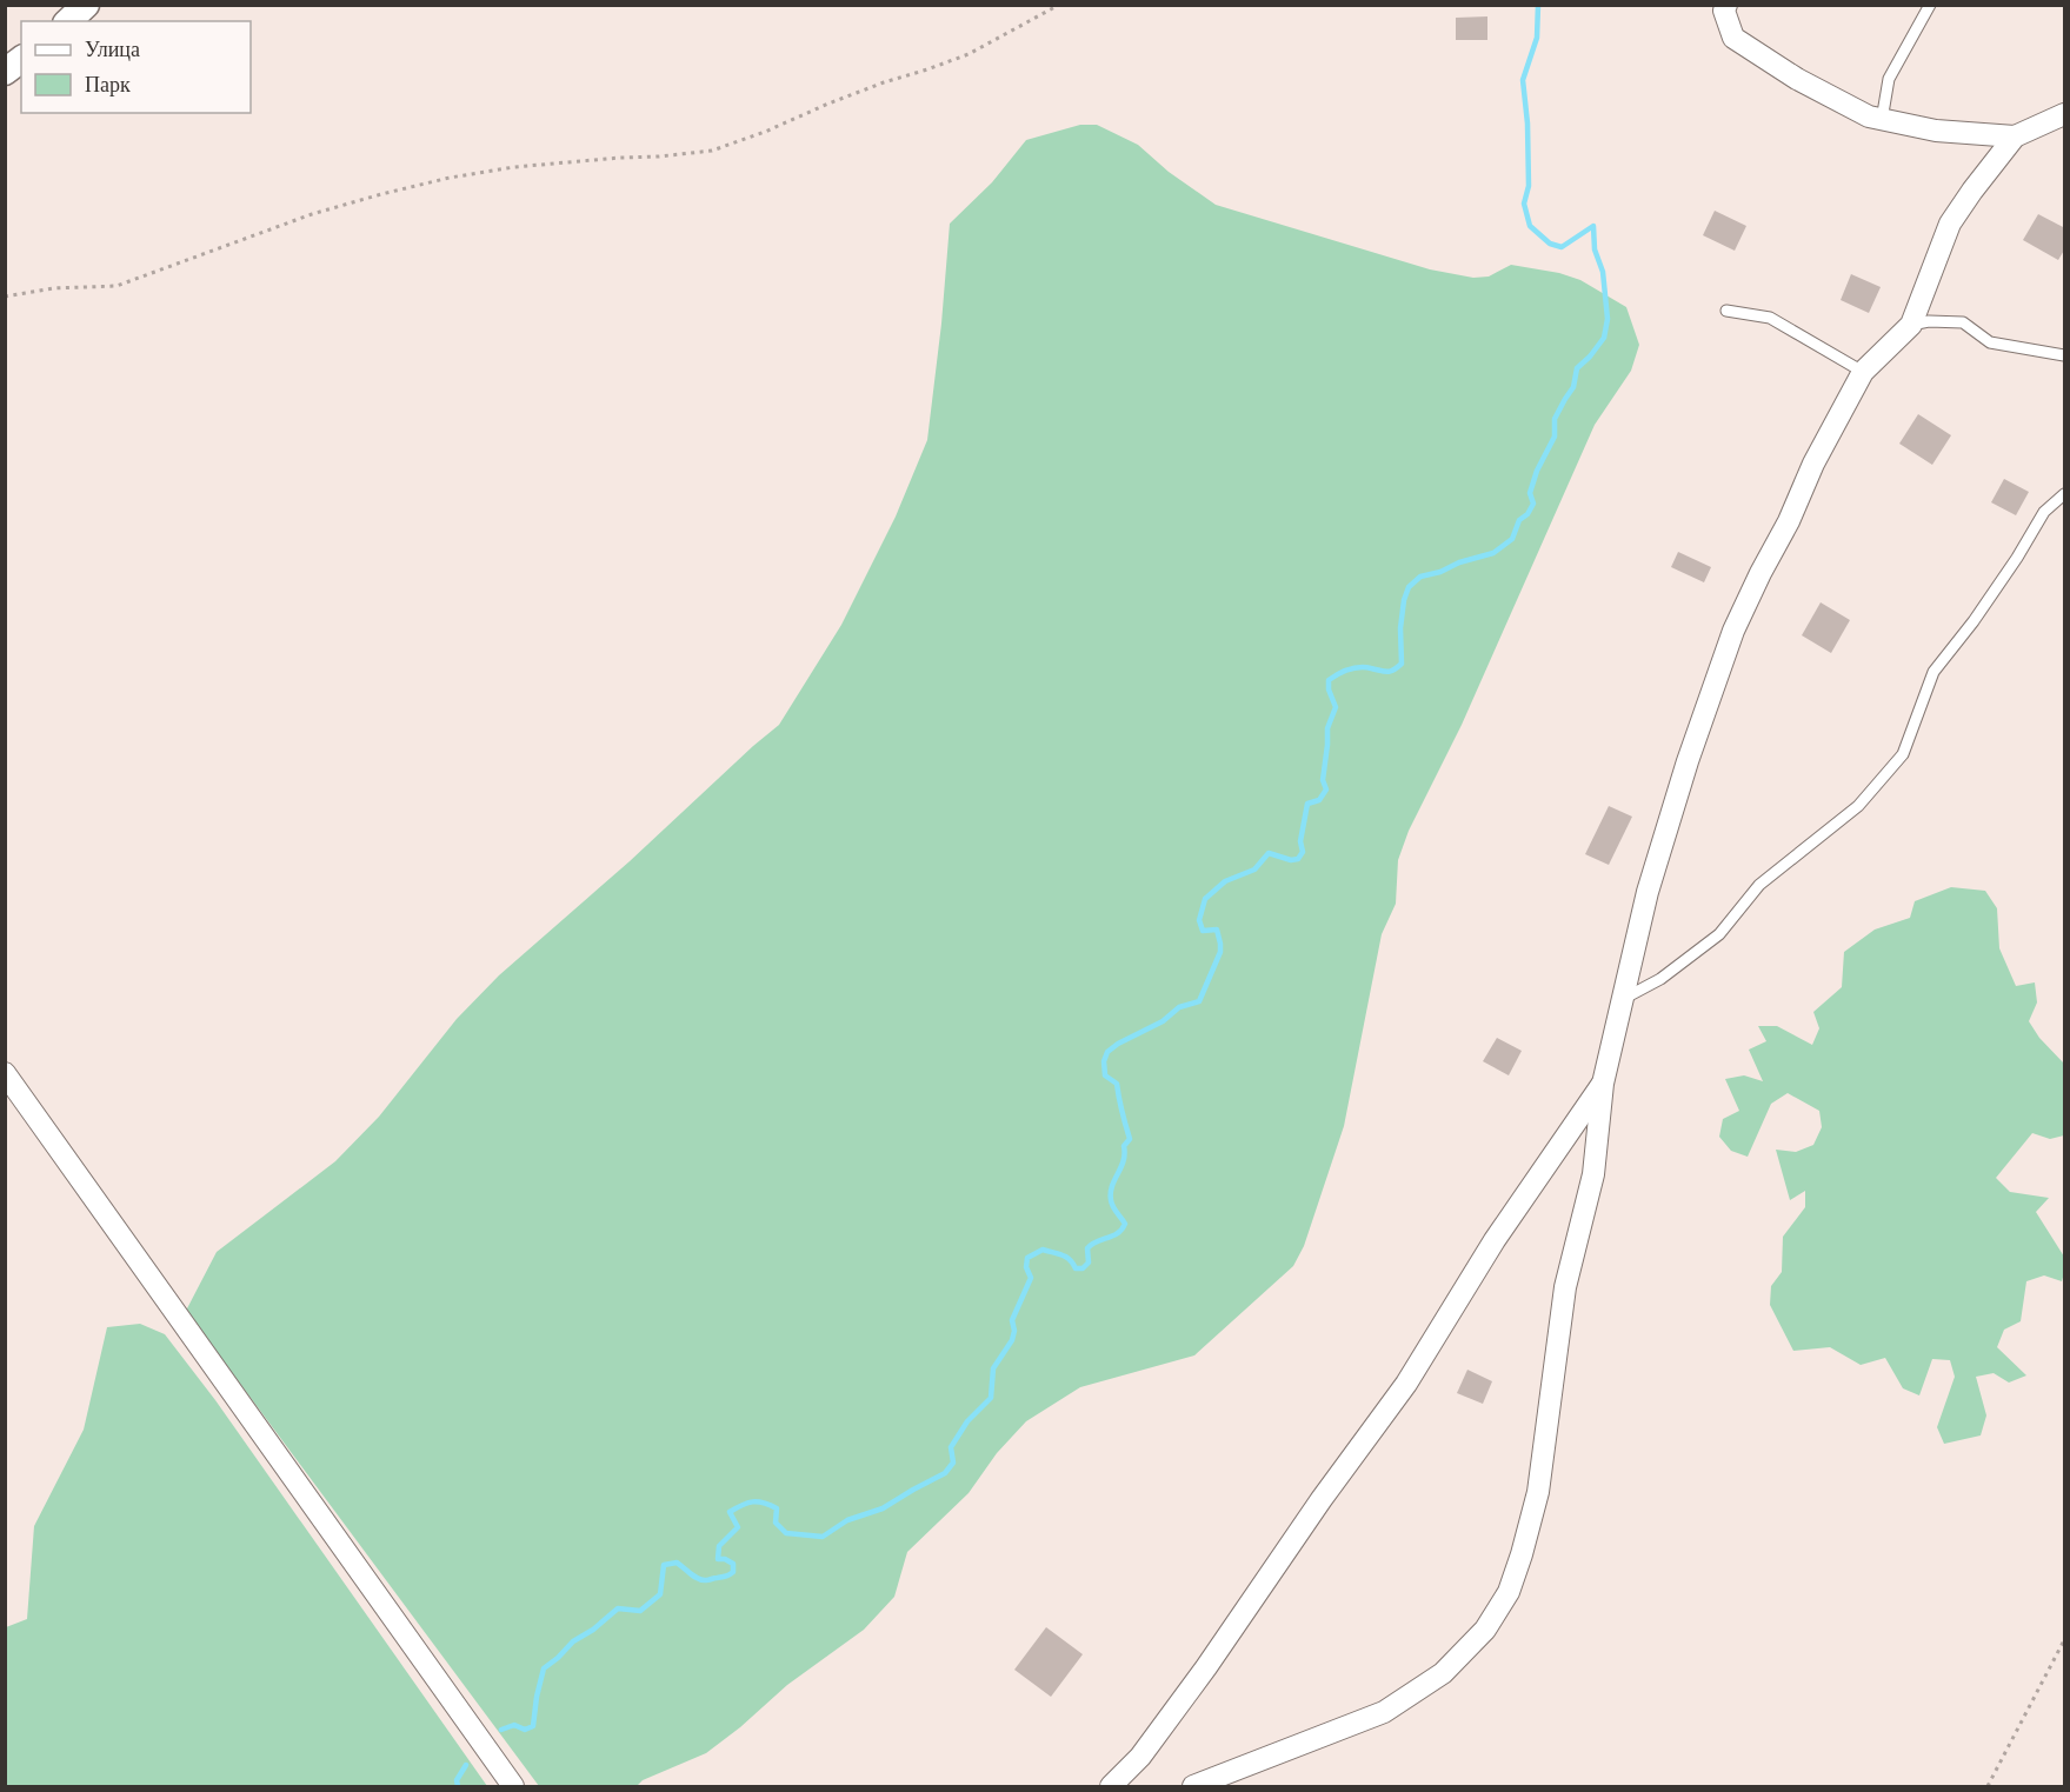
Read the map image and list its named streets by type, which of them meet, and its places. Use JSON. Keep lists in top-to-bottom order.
{
  "legend": ["Улица", "Парк"]
}
